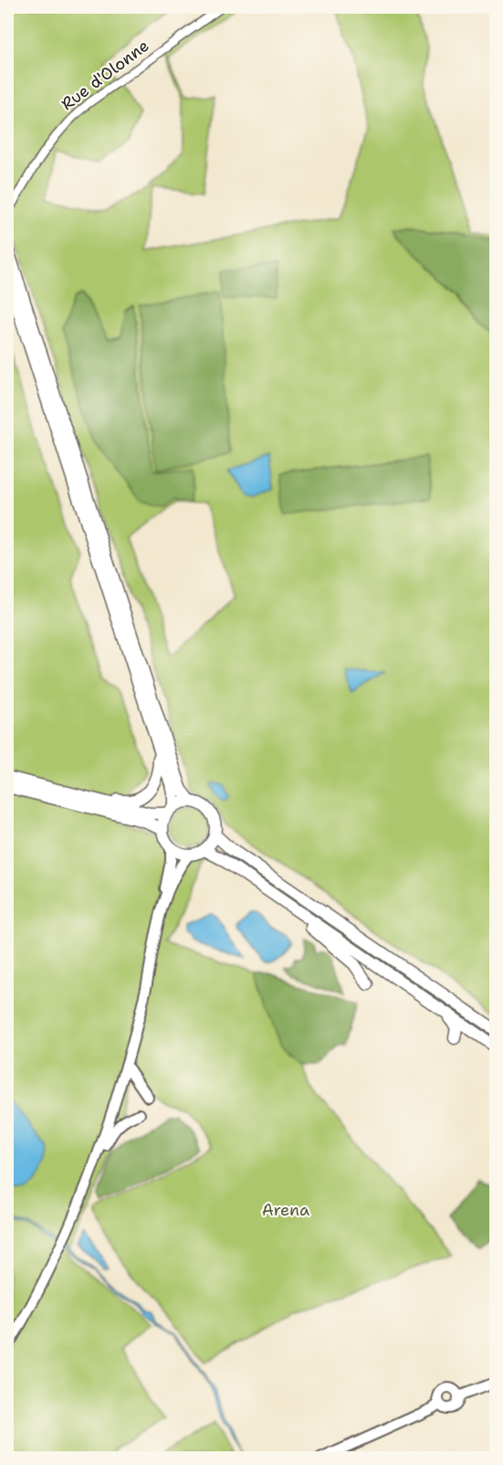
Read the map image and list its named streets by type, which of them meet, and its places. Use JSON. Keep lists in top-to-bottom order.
{
  "streets": {
    "street": ["Rue d'Olonne"]
  },
  "parks": ["Arena"]
}
